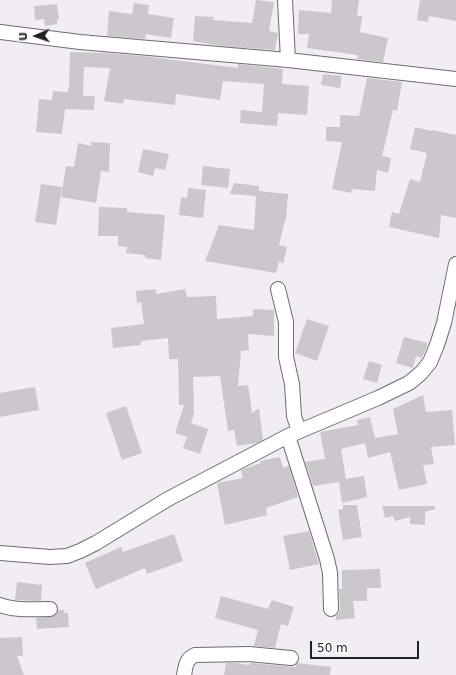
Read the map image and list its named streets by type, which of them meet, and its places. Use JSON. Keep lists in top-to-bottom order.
{
  "scale_bar": "50 m",
  "north": "left"
}
